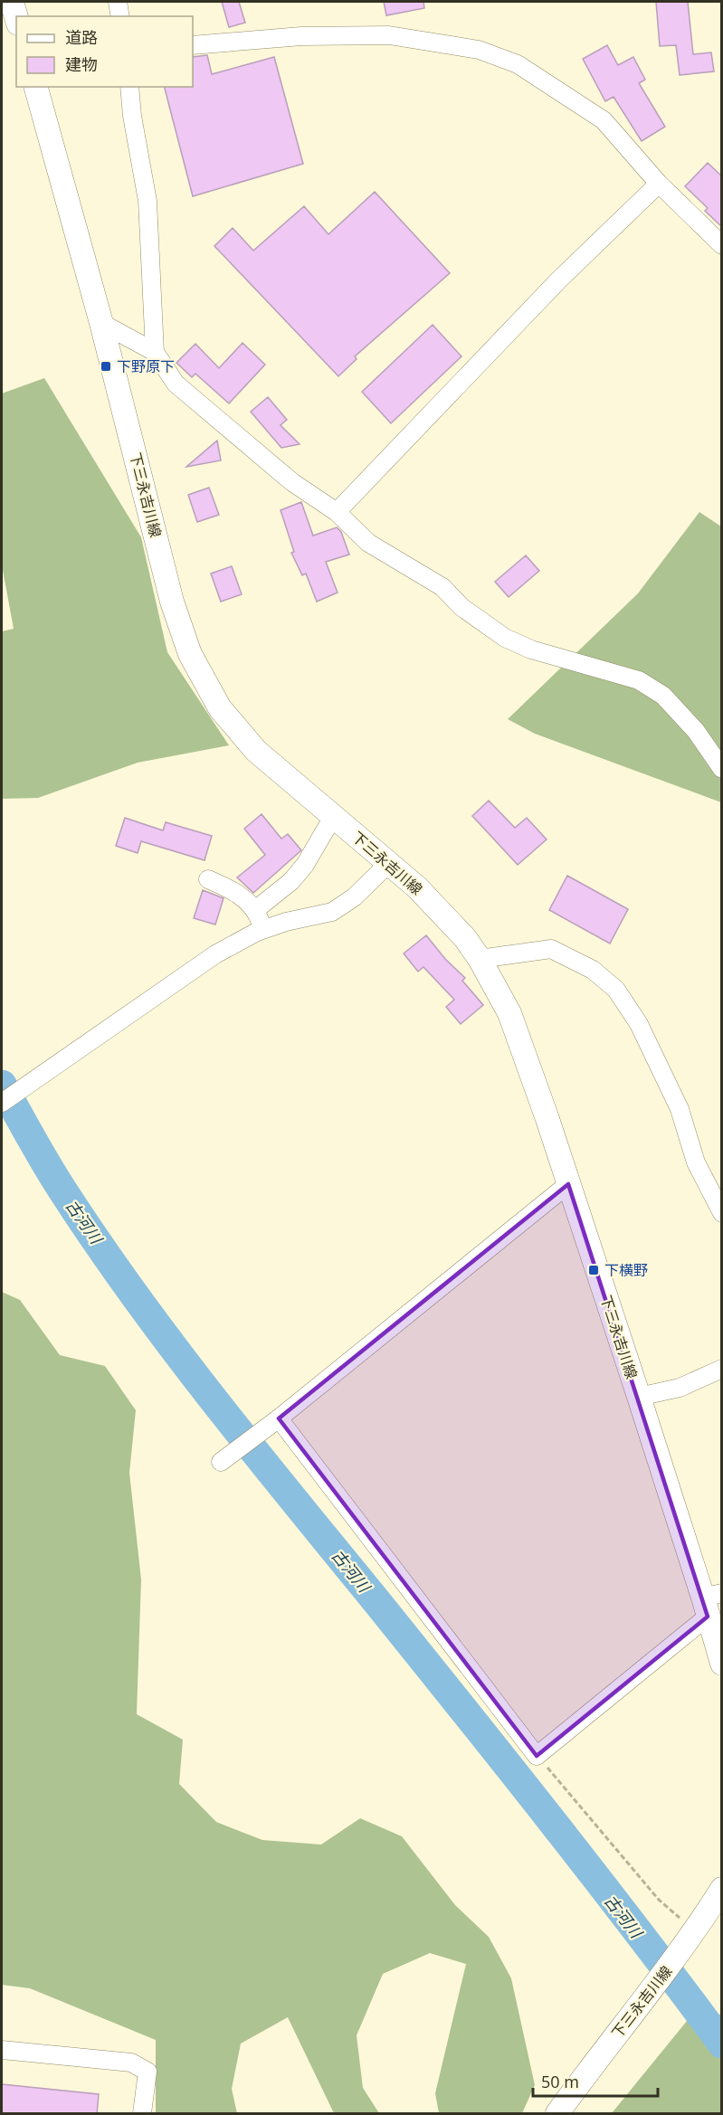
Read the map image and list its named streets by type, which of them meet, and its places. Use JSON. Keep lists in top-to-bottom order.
{
  "streets": {
    "main road": ["下三永吉川線"]
  },
  "water": ["古河川"],
  "places": {
    "transit": ["下野原下", "下横野"]
  },
  "legend": ["道路", "建物"],
  "scale_bar": "50 m"
}
